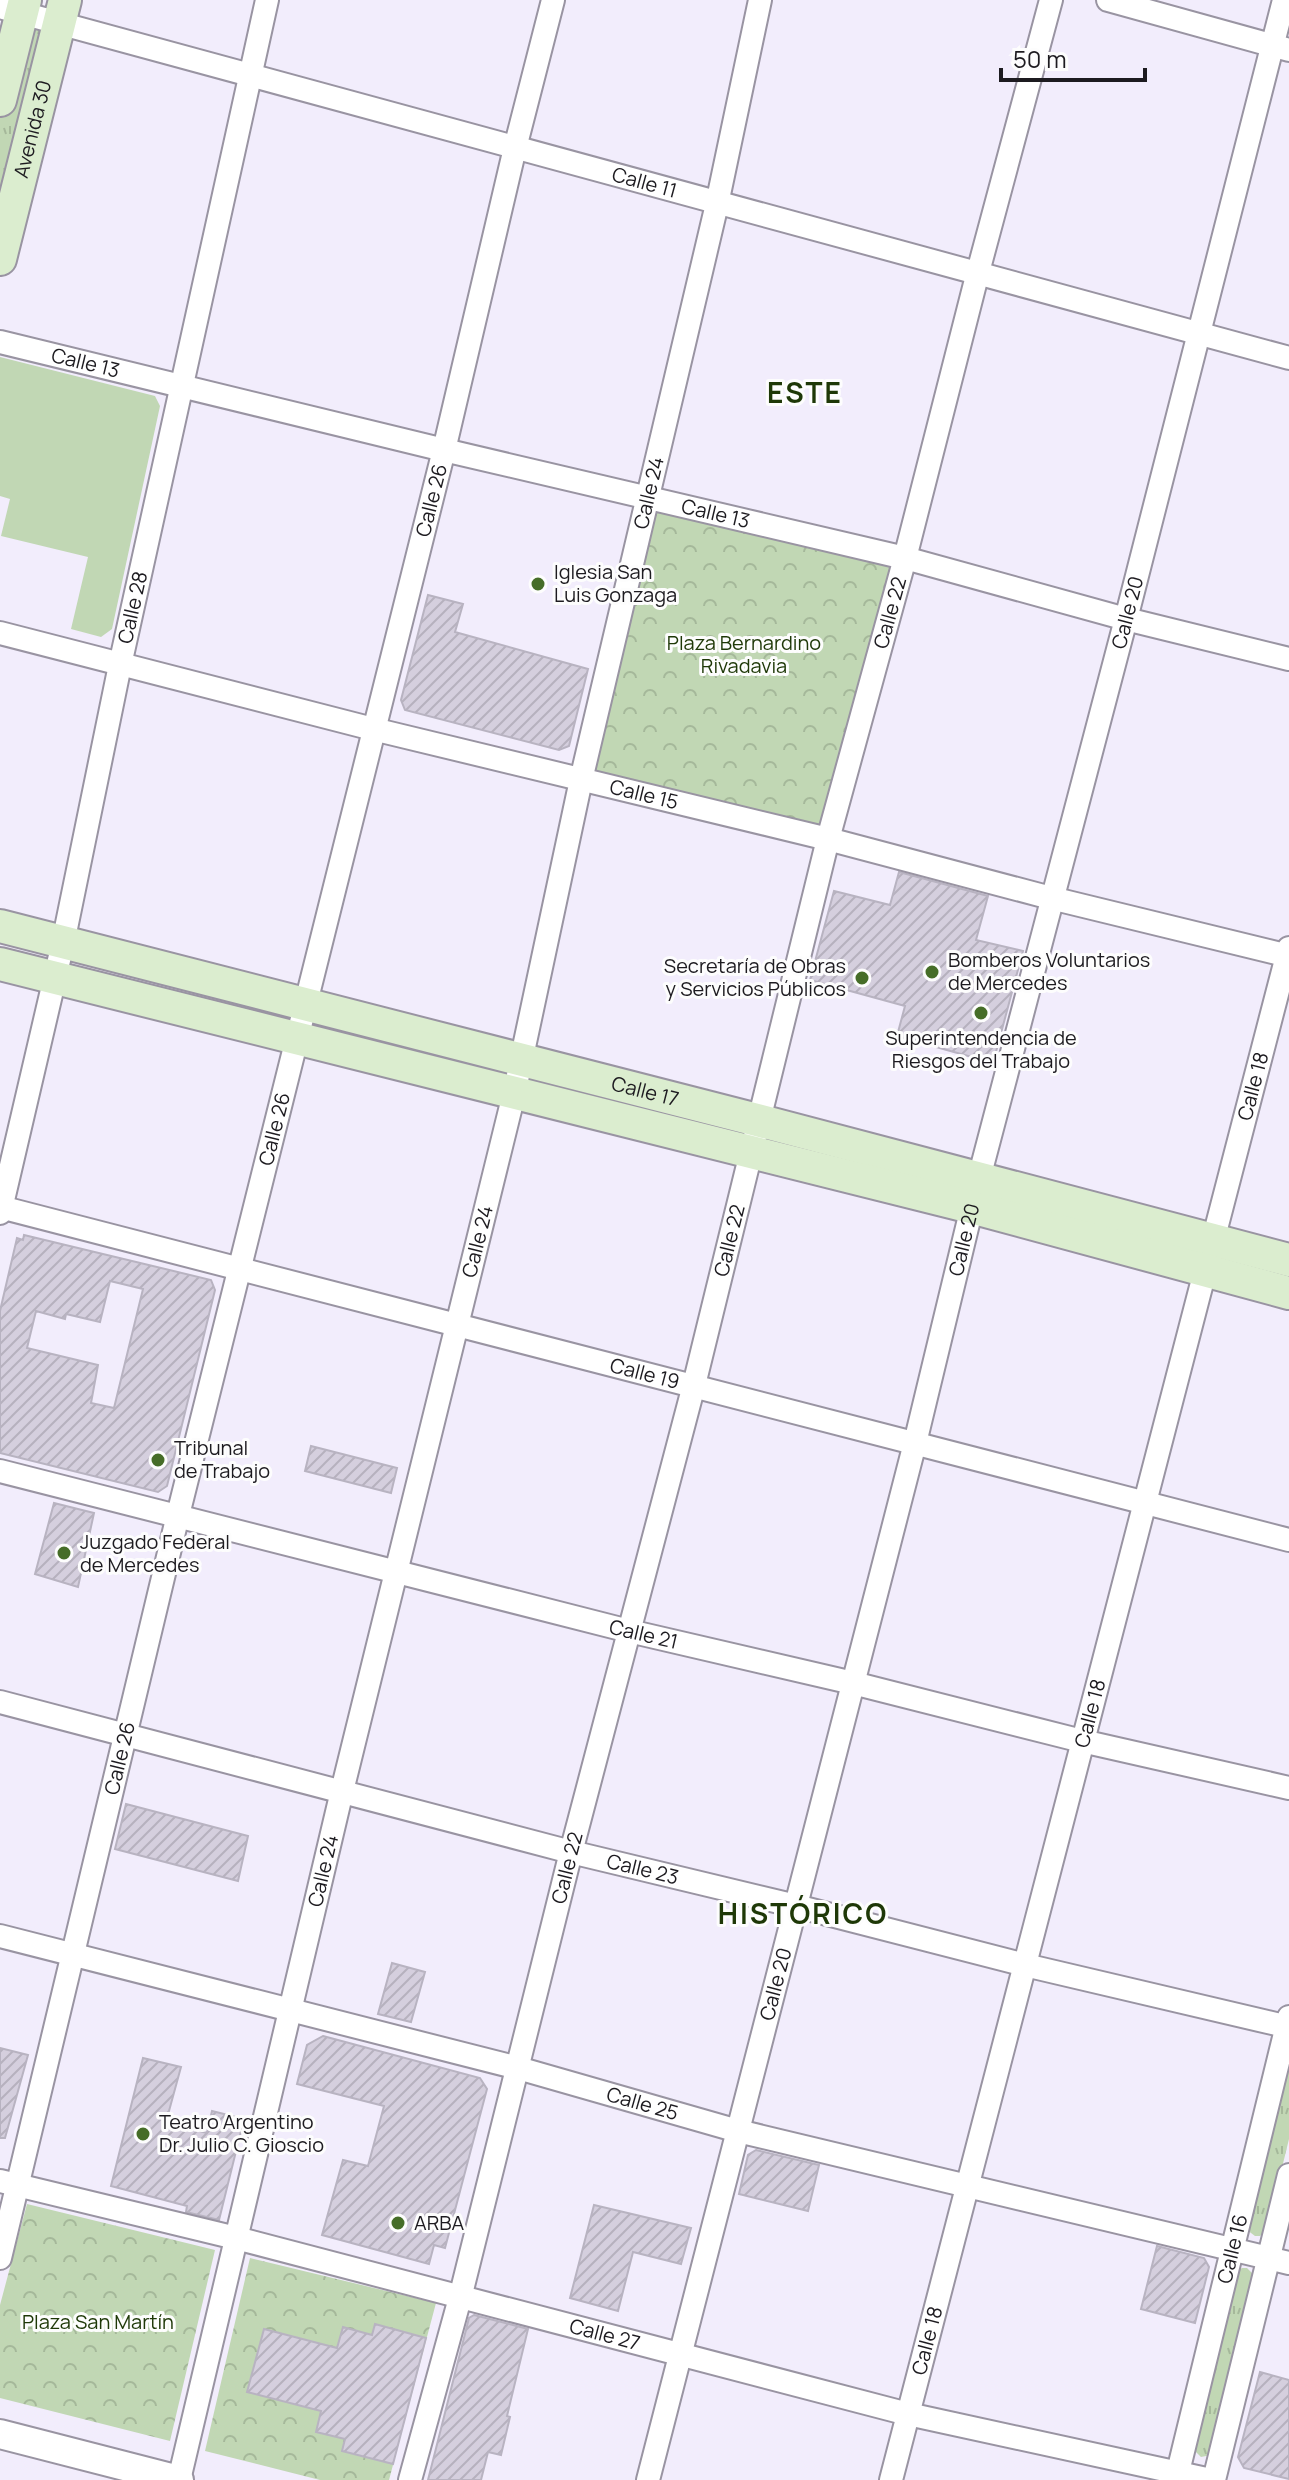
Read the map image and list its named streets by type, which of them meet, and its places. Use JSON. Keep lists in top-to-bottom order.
{
  "streets": {
    "main road": ["Avenida 30", "Calle 17"],
    "street": [
      "Calle 11",
      "Calle 13",
      "Calle 24",
      "Calle 26",
      "Calle 28",
      "Calle 22",
      "Calle 20",
      "Calle 15",
      "Calle 18",
      "Calle 19",
      "Calle 21",
      "Calle 23",
      "Calle 25",
      "Calle 16",
      "Calle 27"
    ]
  },
  "crossings": [
    ["Avenida 30", "Calle 11"],
    ["Calle 11", "Calle 24"],
    ["Calle 11", "Calle 26"],
    ["Calle 11", "Calle 28"],
    ["Calle 11", "Calle 22"],
    ["Calle 11", "Calle 20"],
    ["Calle 13", "Calle 24"],
    ["Calle 13", "Calle 26"],
    ["Calle 13", "Calle 28"],
    ["Calle 13", "Calle 22"],
    ["Calle 13", "Calle 20"],
    ["Calle 24", "Calle 15"],
    ["Calle 24", "Calle 17"],
    ["Calle 24", "Calle 19"],
    ["Calle 24", "Calle 21"],
    ["Calle 24", "Calle 23"],
    ["Calle 24", "Calle 25"],
    ["Calle 24", "Calle 27"],
    ["Calle 26", "Calle 15"],
    ["Calle 26", "Calle 17"],
    ["Calle 26", "Calle 19"],
    ["Calle 26", "Calle 21"],
    ["Calle 26", "Calle 23"],
    ["Calle 26", "Calle 25"],
    ["Calle 26", "Calle 27"],
    ["Calle 28", "Calle 15"],
    ["Calle 28", "Calle 17"],
    ["Calle 28", "Calle 19"],
    ["Calle 22", "Calle 15"],
    ["Calle 22", "Calle 17"],
    ["Calle 22", "Calle 19"],
    ["Calle 22", "Calle 21"],
    ["Calle 22", "Calle 23"],
    ["Calle 22", "Calle 25"],
    ["Calle 22", "Calle 27"],
    ["Calle 20", "Calle 15"],
    ["Calle 20", "Calle 17"],
    ["Calle 20", "Calle 19"],
    ["Calle 20", "Calle 21"],
    ["Calle 20", "Calle 23"],
    ["Calle 20", "Calle 25"],
    ["Calle 20", "Calle 27"],
    ["Calle 15", "Calle 18"],
    ["Calle 18", "Calle 17"],
    ["Calle 18", "Calle 19"],
    ["Calle 18", "Calle 21"],
    ["Calle 18", "Calle 23"],
    ["Calle 18", "Calle 25"],
    ["Calle 18", "Calle 27"],
    ["Calle 23", "Calle 16"],
    ["Calle 25", "Calle 16"],
    ["Calle 16", "Calle 27"]
  ],
  "districts": ["ESTE", "HISTÓRICO"],
  "parks": ["Plaza Bernardino Rivadavia", "Plaza San Martín"],
  "places": [
    "Iglesia San Luis Gonzaga",
    "Bomberos Voluntarios de Mercedes",
    "Secretaría de Obras y Servicios Públicos",
    "Superintendencia de Riesgos del Trabajo",
    "Tribunal de Trabajo",
    "Juzgado Federal de Mercedes",
    "Teatro Argentino Dr. Julio C. Gioscio",
    "ARBA"
  ],
  "scale_bar": "50 m"
}
